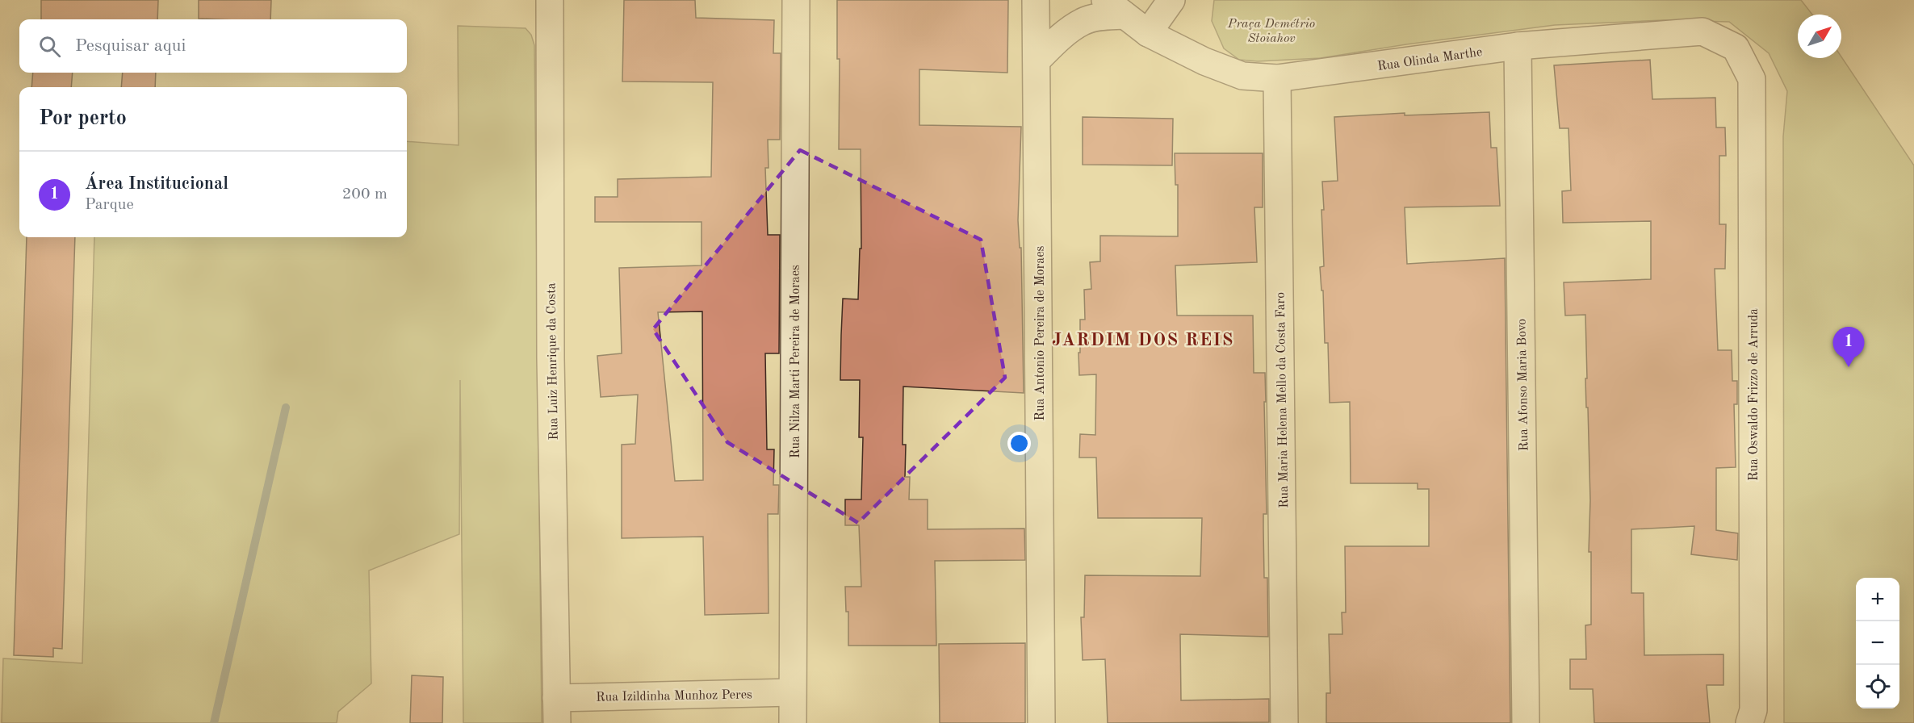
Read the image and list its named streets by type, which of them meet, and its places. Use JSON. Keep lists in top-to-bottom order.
{
  "streets": {
    "street": [
      "Rua Olinda Marthe",
      "Rua Antonio Pereira de Moraes",
      "Rua Luiz Henrique da Costa",
      "Rua Nilza Marti Pereira de Moraes",
      "Rua Afonso Maria Bovo",
      "Rua Oswaldo Frizzo de Arruda",
      "Rua Maria Helena Mello da Costa Faro",
      "Rua Izildinha Munhoz Peres"
    ]
  },
  "crossings": [
    ["Rua Olinda Marthe", "Rua Afonso Maria Bovo"],
    ["Rua Olinda Marthe", "Rua Oswaldo Frizzo de Arruda"],
    ["Rua Olinda Marthe", "Rua Maria Helena Mello da Costa Faro"],
    ["Rua Luiz Henrique da Costa", "Rua Izildinha Munhoz Peres"],
    ["Rua Nilza Marti Pereira de Moraes", "Rua Izildinha Munhoz Peres"]
  ],
  "districts": ["JARDIM DOS REIS"],
  "parks": ["Praça Demétrio Stoiahov"],
  "north": "top right",
  "page": {
    "search": "Pesquisar aqui",
    "heading": "Por perto",
    "list": [
      {
        "mark": "1",
        "name": "Área Institucional",
        "note": "Parque",
        "value": "200 m"
      }
    ],
    "pins": "1",
    "map_buttons": ["+", "−"]
  }
}
